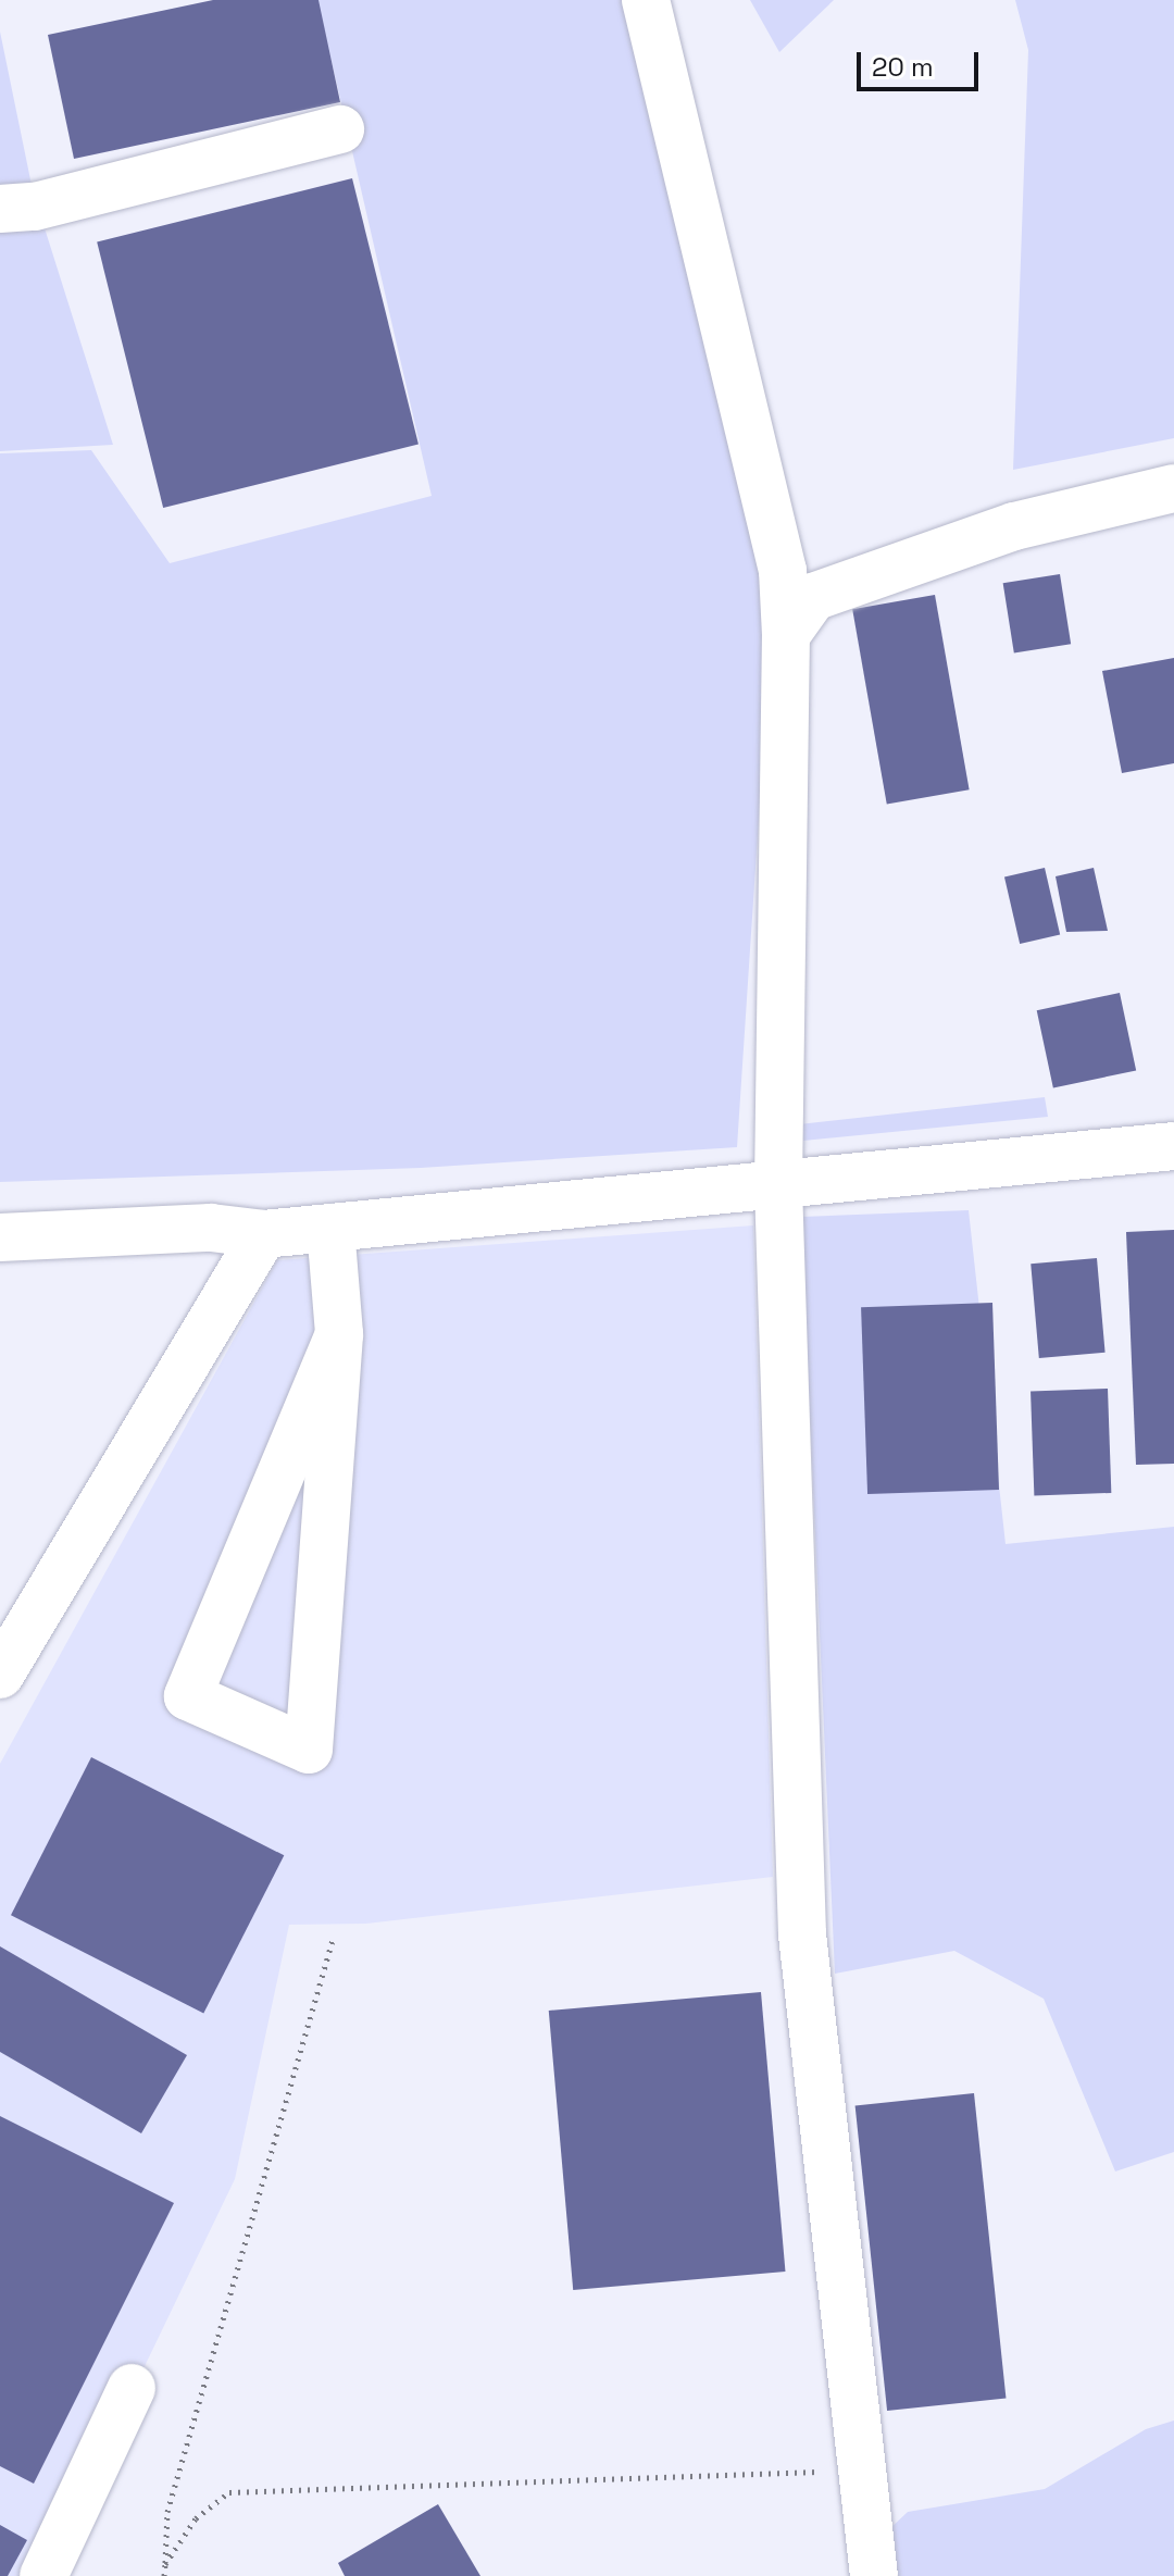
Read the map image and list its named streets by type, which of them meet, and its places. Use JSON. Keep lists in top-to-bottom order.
{
  "scale_bar": "20 m"
}
